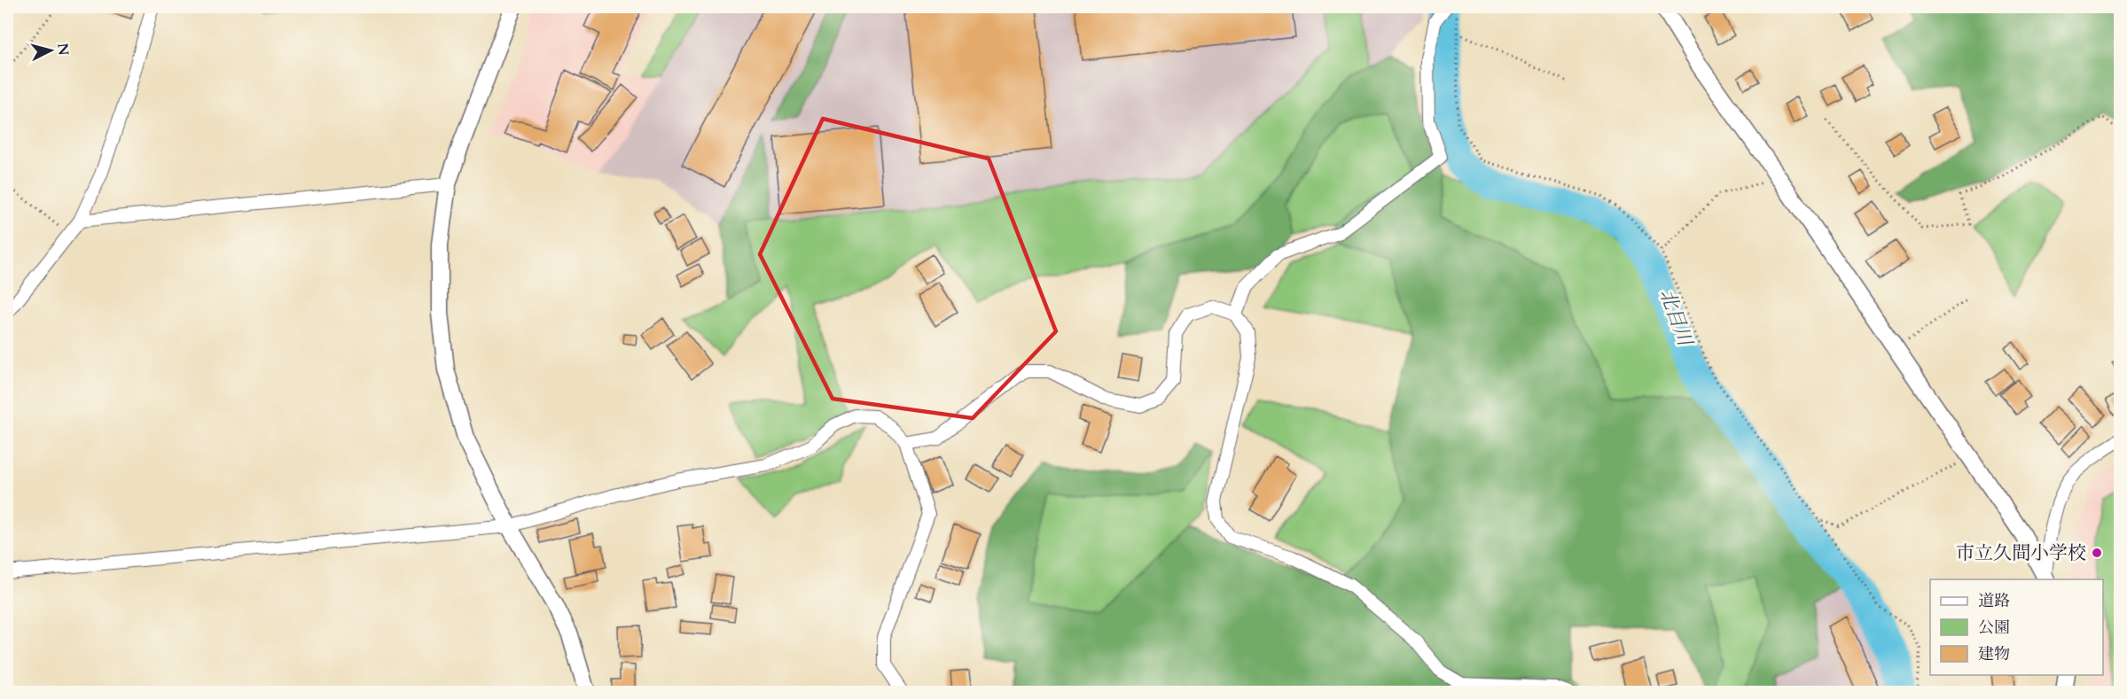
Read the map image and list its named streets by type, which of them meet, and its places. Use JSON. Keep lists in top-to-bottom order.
{
  "water": ["北目川"],
  "places": ["市立久間小学校"],
  "legend": ["道路", "公園", "建物"],
  "north": "right"
}
